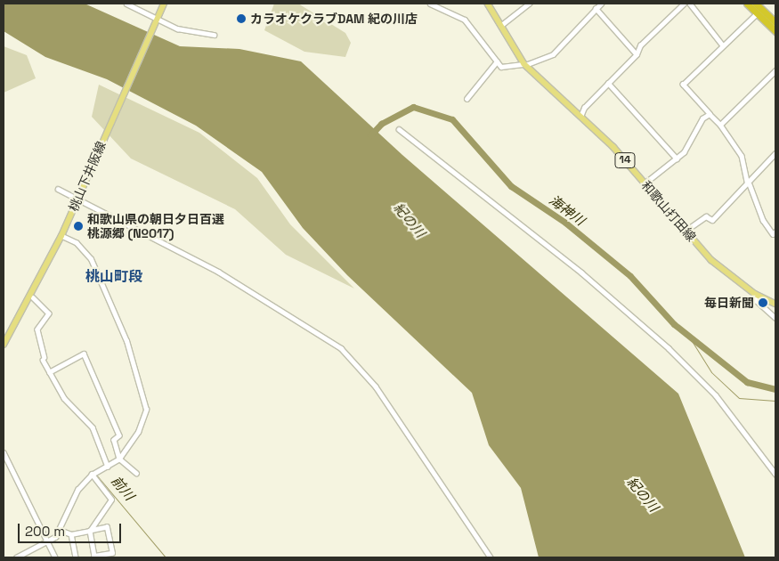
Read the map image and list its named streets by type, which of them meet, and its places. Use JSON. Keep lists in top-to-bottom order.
{
  "streets": {
    "main road": ["14", "桃山下井阪線", "和歌山打田線"]
  },
  "districts": ["桃山町段"],
  "water": ["海神川", "紀の川", "前川"],
  "places": ["カラオケクラブDAM 紀の川店", "和歌山県の朝日夕日百選 桃源郷 (№017)", "毎日新聞"],
  "scale_bar": "200 m"
}
